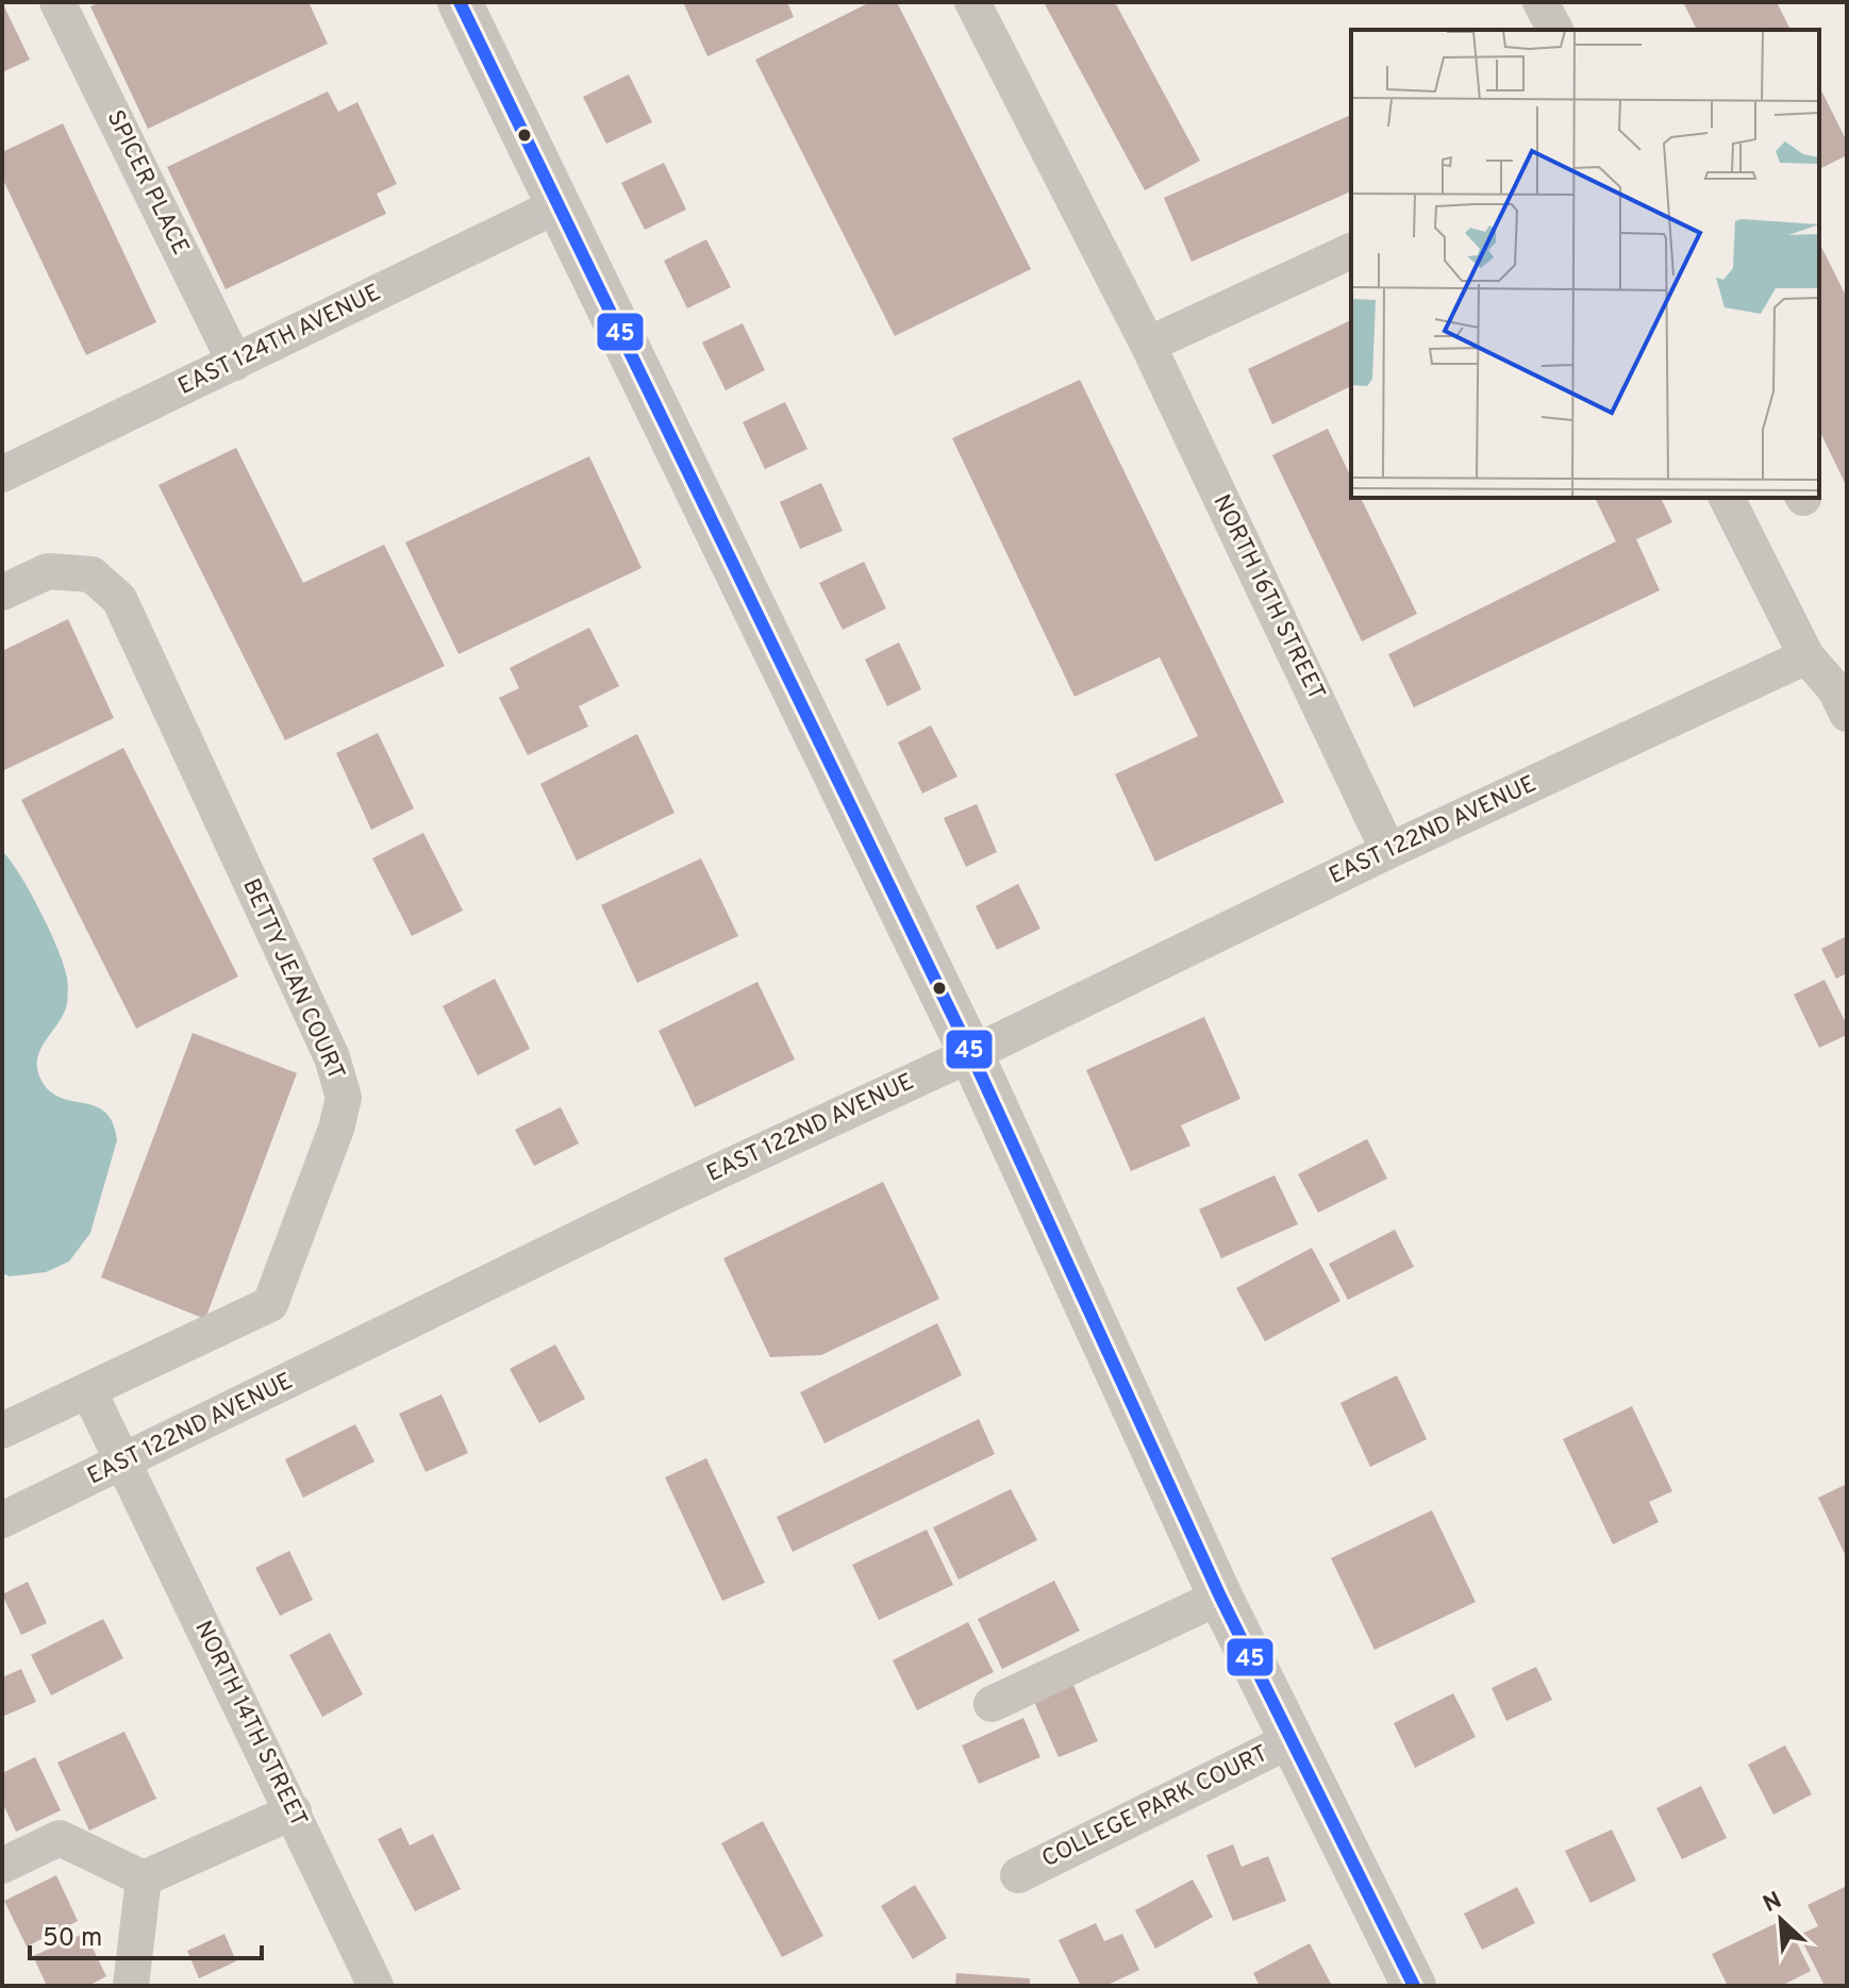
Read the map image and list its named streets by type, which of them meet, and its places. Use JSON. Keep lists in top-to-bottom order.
{
  "streets": {
    "street": [
      "SPICER PLACE",
      "EAST 124TH AVENUE",
      "NORTH 16TH STREET",
      "EAST 122ND AVENUE",
      "BETTY JEAN COURT",
      "NORTH 14TH STREET",
      "COLLEGE PARK COURT"
    ]
  },
  "crossings": [
    ["SPICER PLACE", "EAST 124TH AVENUE"],
    ["NORTH 16TH STREET", "EAST 122ND AVENUE"],
    ["EAST 122ND AVENUE", "NORTH 14TH STREET"]
  ],
  "lines": ["transit line 45"],
  "scale_bar": "50 m",
  "north": "top left"
}
